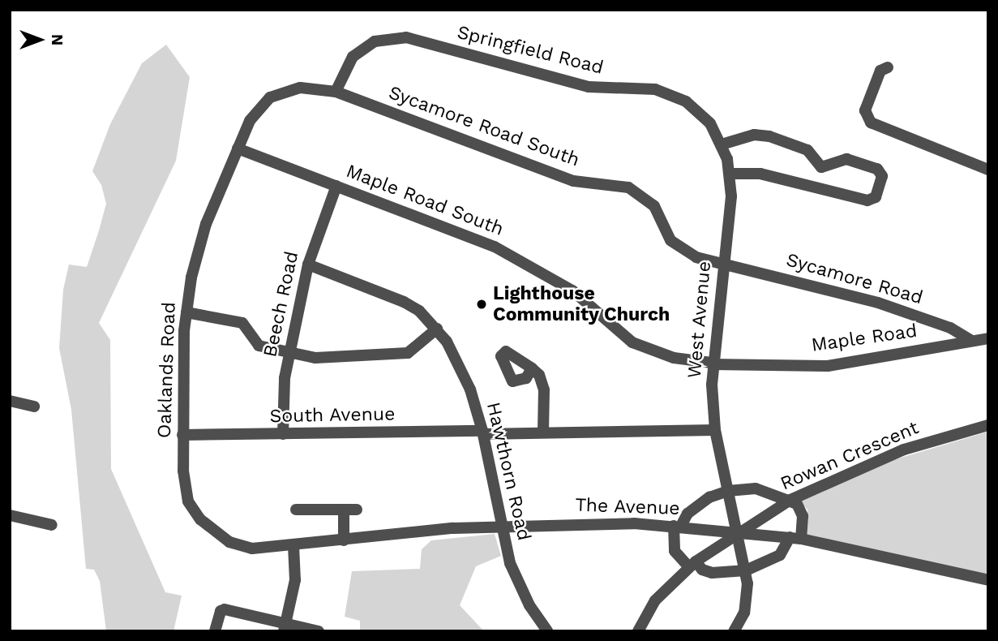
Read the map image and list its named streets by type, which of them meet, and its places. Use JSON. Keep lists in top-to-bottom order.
{
  "streets": {
    "street": [
      "Springfield Road",
      "Sycamore Road South",
      "Maple Road South",
      "Sycamore Road",
      "Beech Road",
      "West Avenue",
      "Maple Road",
      "Oaklands Road",
      "South Avenue",
      "Rowan Crescent",
      "Hawthorn Road",
      "The Avenue"
    ]
  },
  "crossings": [
    ["Springfield Road", "Sycamore Road South"],
    ["Springfield Road", "West Avenue"],
    ["Springfield Road", "Oaklands Road"],
    ["Sycamore Road South", "Sycamore Road"],
    ["Sycamore Road South", "West Avenue"],
    ["Sycamore Road South", "Oaklands Road"],
    ["Maple Road South", "Beech Road"],
    ["Maple Road South", "West Avenue"],
    ["Maple Road South", "Maple Road"],
    ["Maple Road South", "Oaklands Road"],
    ["Sycamore Road", "West Avenue"],
    ["Sycamore Road", "Maple Road"],
    ["Beech Road", "South Avenue"],
    ["Beech Road", "Hawthorn Road"],
    ["West Avenue", "Maple Road"],
    ["West Avenue", "South Avenue"],
    ["West Avenue", "Rowan Crescent"],
    ["West Avenue", "The Avenue"],
    ["Oaklands Road", "South Avenue"],
    ["Oaklands Road", "The Avenue"],
    ["South Avenue", "Hawthorn Road"],
    ["Rowan Crescent", "The Avenue"],
    ["Hawthorn Road", "The Avenue"]
  ],
  "places": ["Lighthouse Community Church"],
  "north": "right"
}
